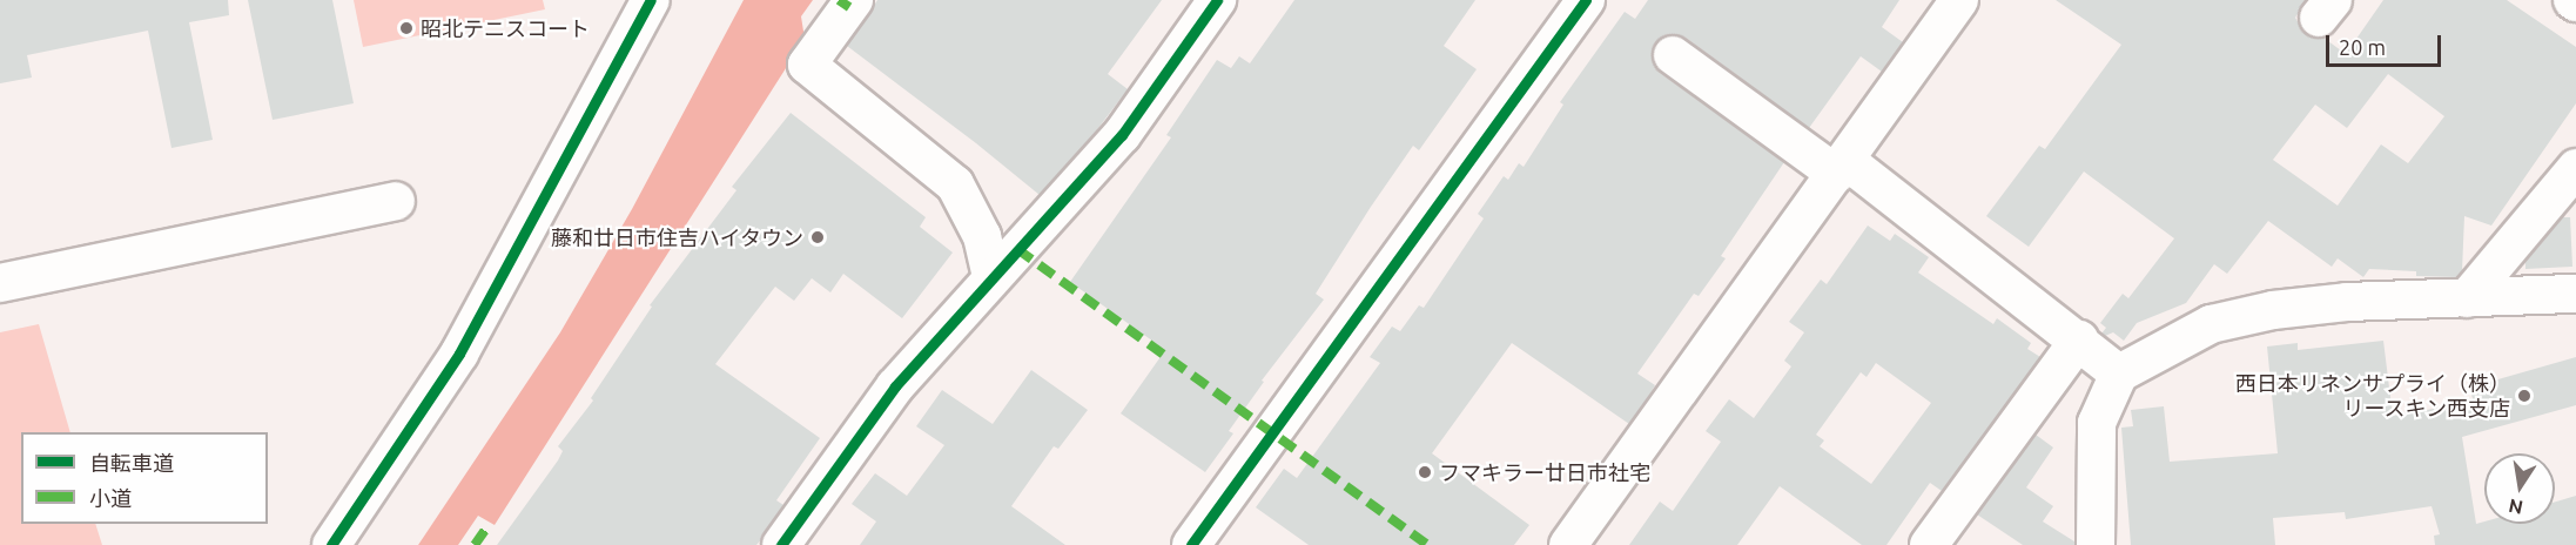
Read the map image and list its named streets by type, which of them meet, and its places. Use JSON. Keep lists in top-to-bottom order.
{
  "places": [
    "昭北テニスコート",
    "藤和廿日市住吉ハイタウン",
    "西日本リネンサプライ（株） リースキン西支店",
    "フマキラー廿日市社宅"
  ],
  "legend": ["自転車道", "小道"],
  "scale_bar": "20 m",
  "north": "bottom"
}
